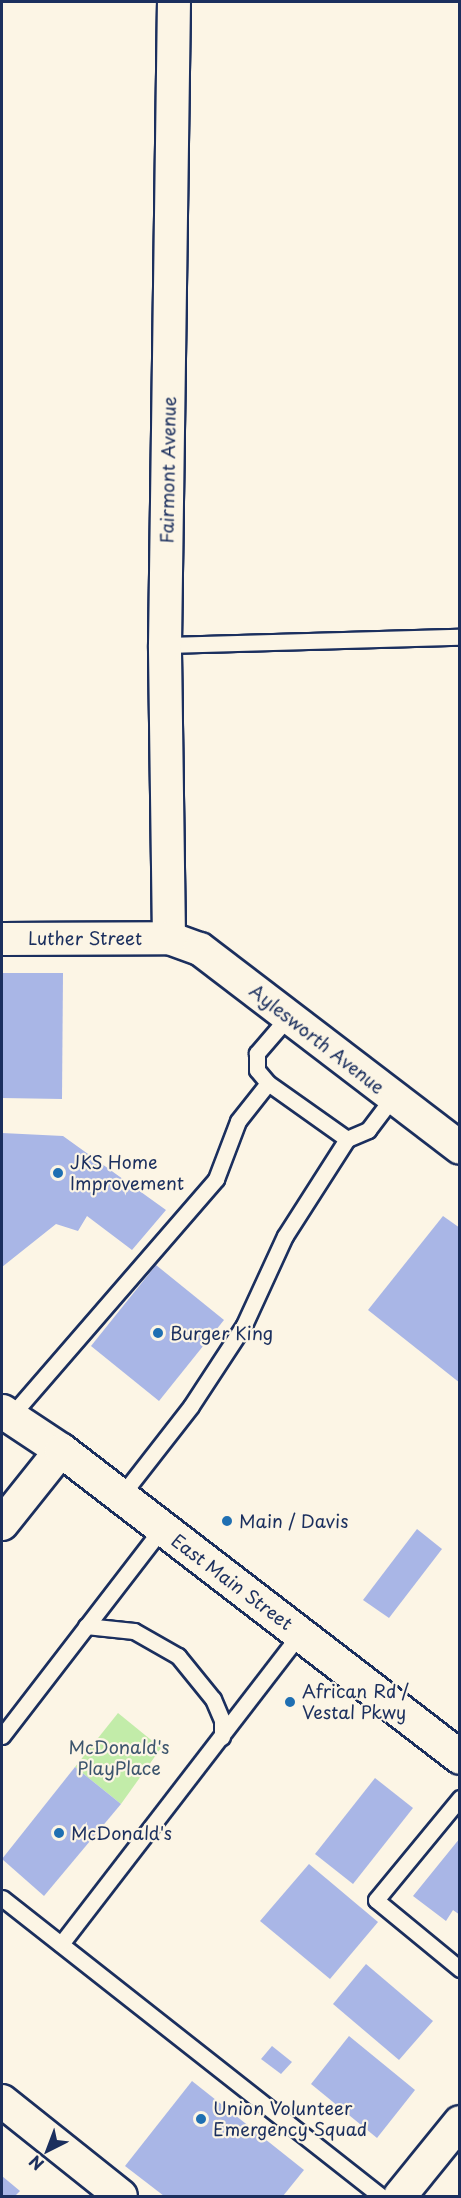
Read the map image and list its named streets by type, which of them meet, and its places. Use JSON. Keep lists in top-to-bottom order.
{
  "streets": {
    "main road": ["East Main Street"],
    "street": ["Fairmont Avenue", "Luther Street", "Aylesworth Avenue"]
  },
  "crossings": [
    ["Fairmont Avenue", "Luther Street"],
    ["Fairmont Avenue", "Aylesworth Avenue"],
    ["Luther Street", "Aylesworth Avenue"]
  ],
  "parks": ["McDonald's PlayPlace"],
  "places": [
    "JKS Home Improvement",
    "Burger King",
    "Main / Davis",
    "African Rd / Vestal Pkwy",
    "McDonald's",
    "Union Volunteer Emergency Squad"
  ],
  "north": "bottom left"
}
